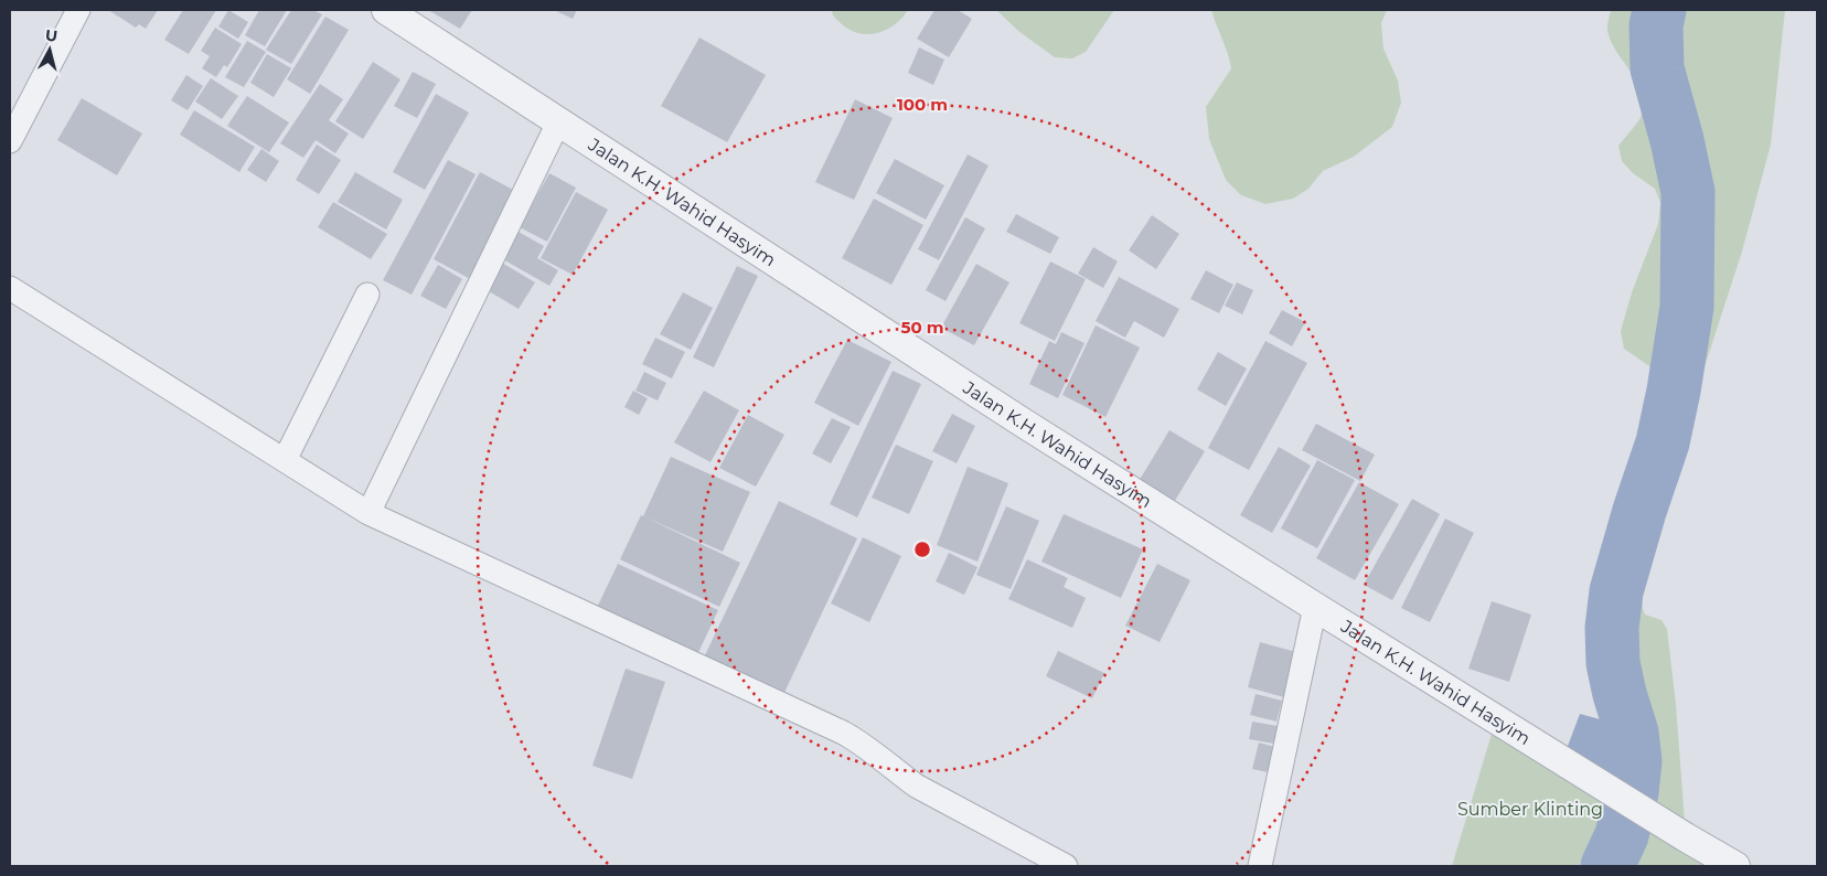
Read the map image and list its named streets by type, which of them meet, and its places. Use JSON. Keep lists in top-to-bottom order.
{
  "streets": {
    "street": ["Jalan K.H. Wahid Hasyim"]
  },
  "parks": ["Sumber Klinting"],
  "north": "top",
  "rings": ["100 m", "50 m"]
}
